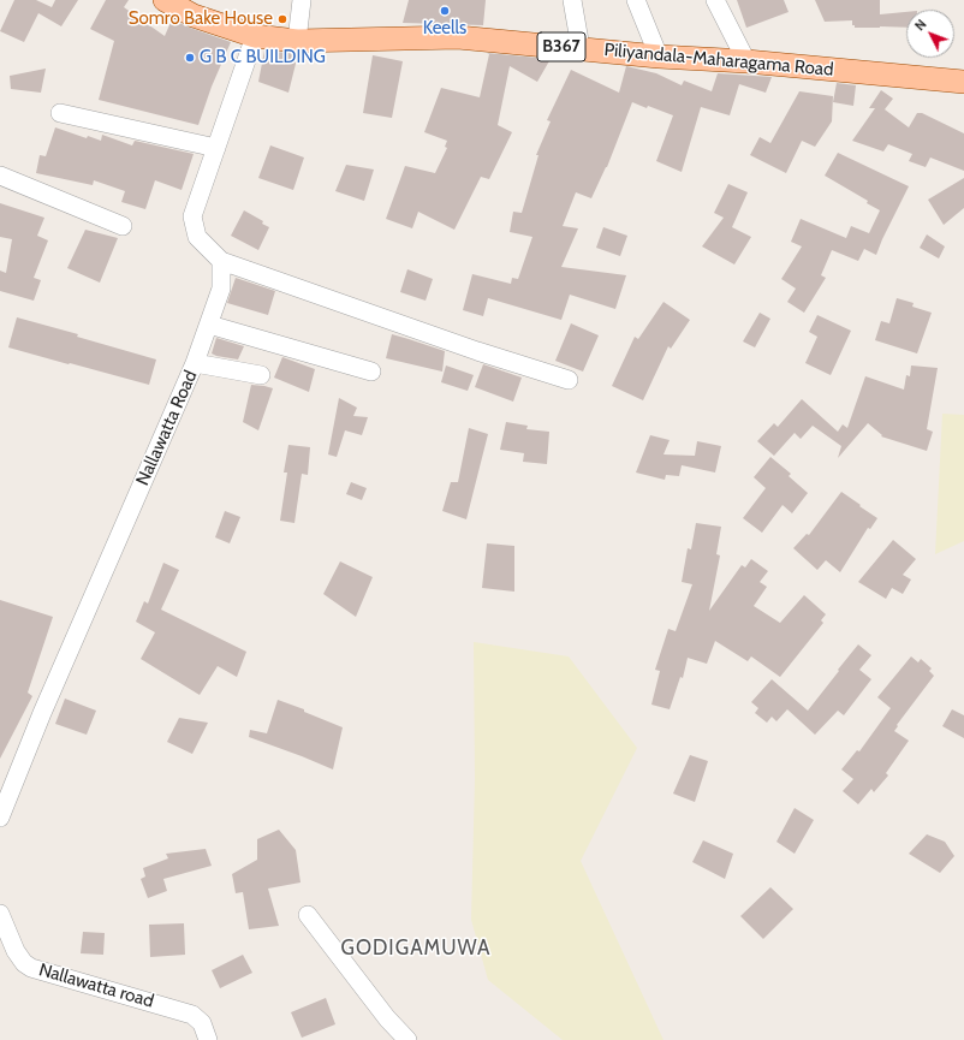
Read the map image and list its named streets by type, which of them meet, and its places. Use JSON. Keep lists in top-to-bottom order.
{
  "streets": {
    "main road": ["B367", "Piliyandala-Maharagama Road"],
    "street": ["Nallawatta Road", "Nallawatta road"]
  },
  "districts": ["GODIGAMUWA"],
  "places": ["Keells", "Somro Bake House", "G B C BUILDING"],
  "north": "top left"
}
